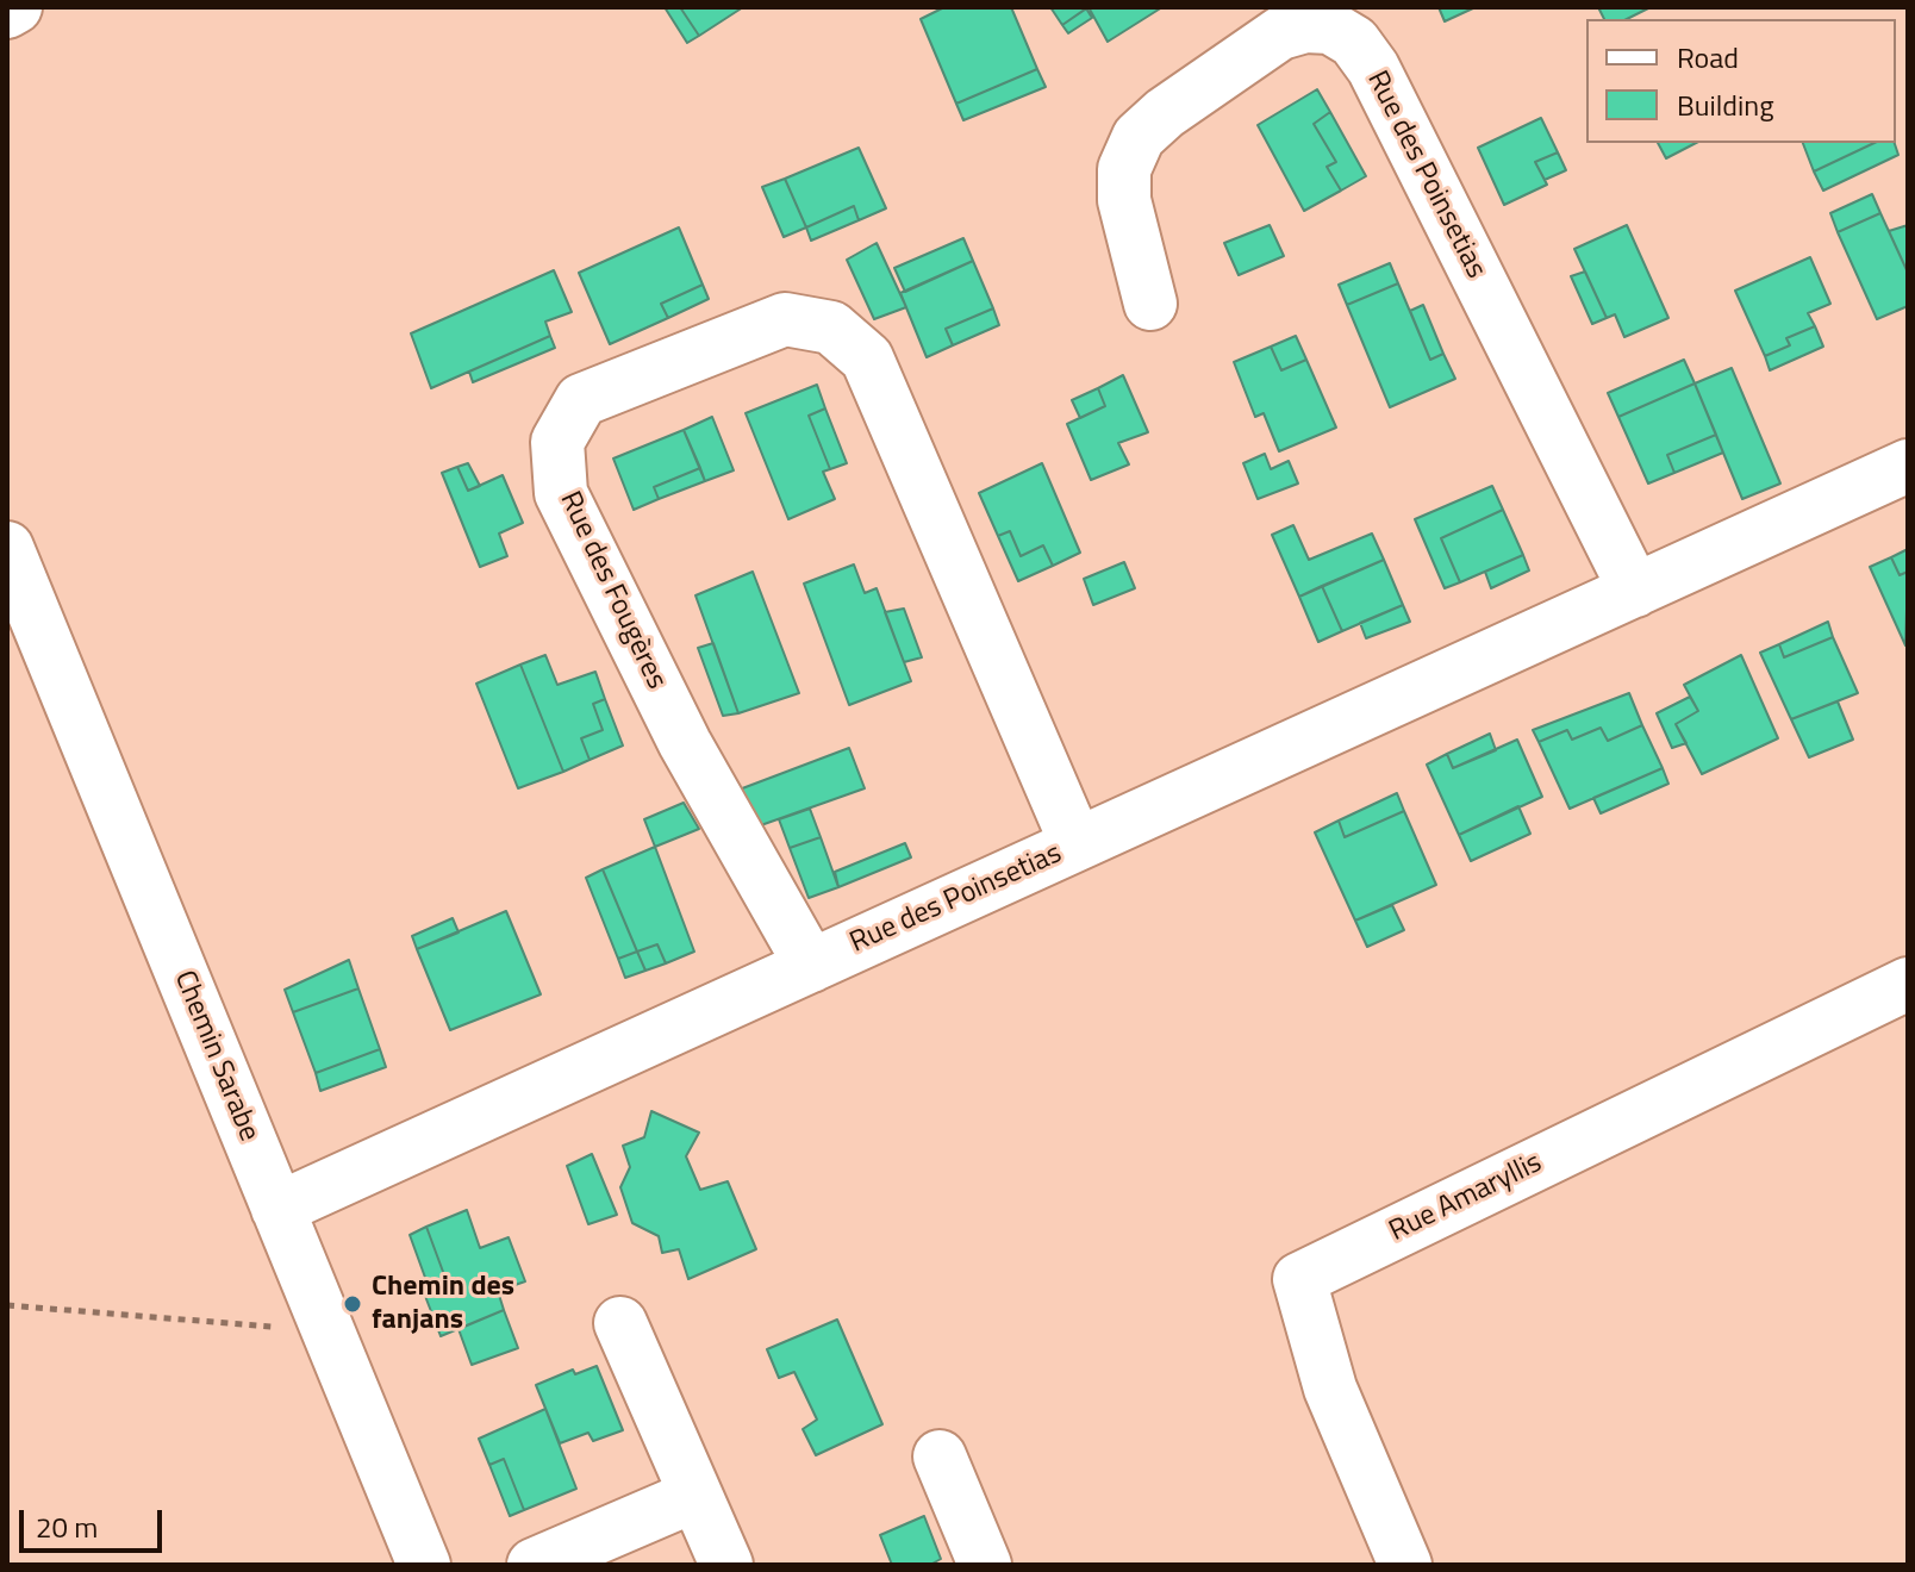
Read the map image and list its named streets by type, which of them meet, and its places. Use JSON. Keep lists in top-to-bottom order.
{
  "streets": {
    "street": [
      "Rue des Poinsetias",
      "Rue des Fougères",
      "Chemin Sarabe",
      "Rue Amaryllis"
    ]
  },
  "crossings": [
    ["Rue des Poinsetias", "Rue des Fougères"],
    ["Rue des Poinsetias", "Chemin Sarabe"]
  ],
  "places": ["Chemin des fanjans"],
  "legend": ["Road", "Building"],
  "scale_bar": "20 m"
}
